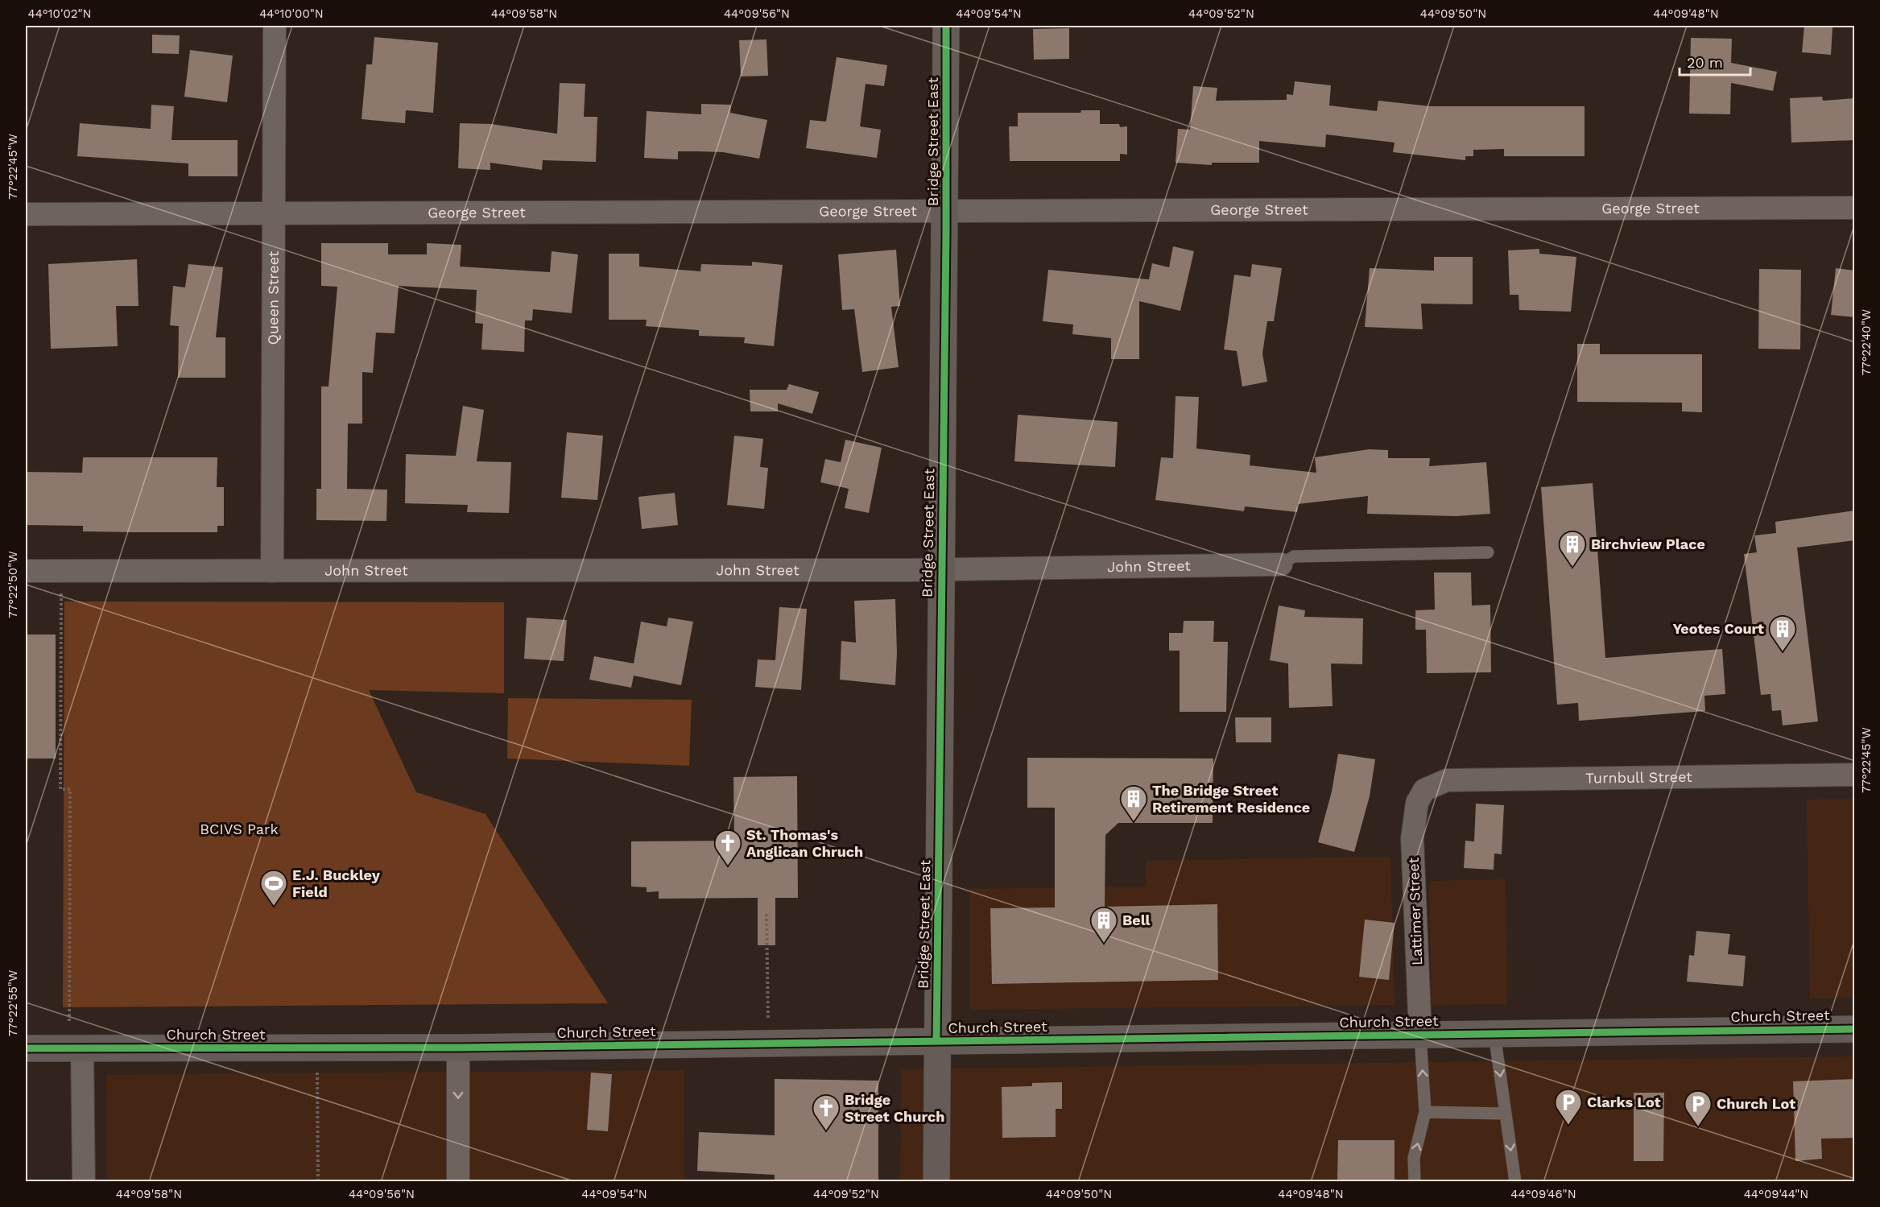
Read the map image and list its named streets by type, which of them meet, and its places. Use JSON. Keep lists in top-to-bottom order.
{
  "streets": {
    "street": [
      "Bridge Street East",
      "George Street",
      "Queen Street",
      "John Street",
      "Turnbull Street",
      "Lattimer Street",
      "Church Street"
    ]
  },
  "crossings": [
    ["Bridge Street East", "George Street"],
    ["Bridge Street East", "John Street"],
    ["Bridge Street East", "Church Street"],
    ["George Street", "Queen Street"],
    ["Queen Street", "John Street"],
    ["Turnbull Street", "Lattimer Street"],
    ["Lattimer Street", "Church Street"]
  ],
  "parks": ["BCIVS Park"],
  "places": {
    "building": [
      "Birchview Place",
      "Yeotes Court",
      "The Bridge Street Retirement Residence",
      "Bell"
    ],
    "church": ["St. Thomas's Anglican Chruch", "Bridge Street Church"],
    "sports": ["E.J. Buckley Field"],
    "parking": ["Clarks Lot", "Church Lot"]
  },
  "scale_bar": "20 m",
  "coordinates": [
    "44°10'02\"N",
    "44°10'00\"N",
    "44°09'58\"N",
    "44°09'56\"N",
    "44°09'54\"N",
    "44°09'52\"N",
    "44°09'50\"N",
    "44°09'48\"N",
    "77°22'45\"W",
    "77°22'40\"W",
    "77°22'50\"W",
    "77°22'55\"W",
    "44°09'46\"N",
    "44°09'44\"N"
  ]
}
